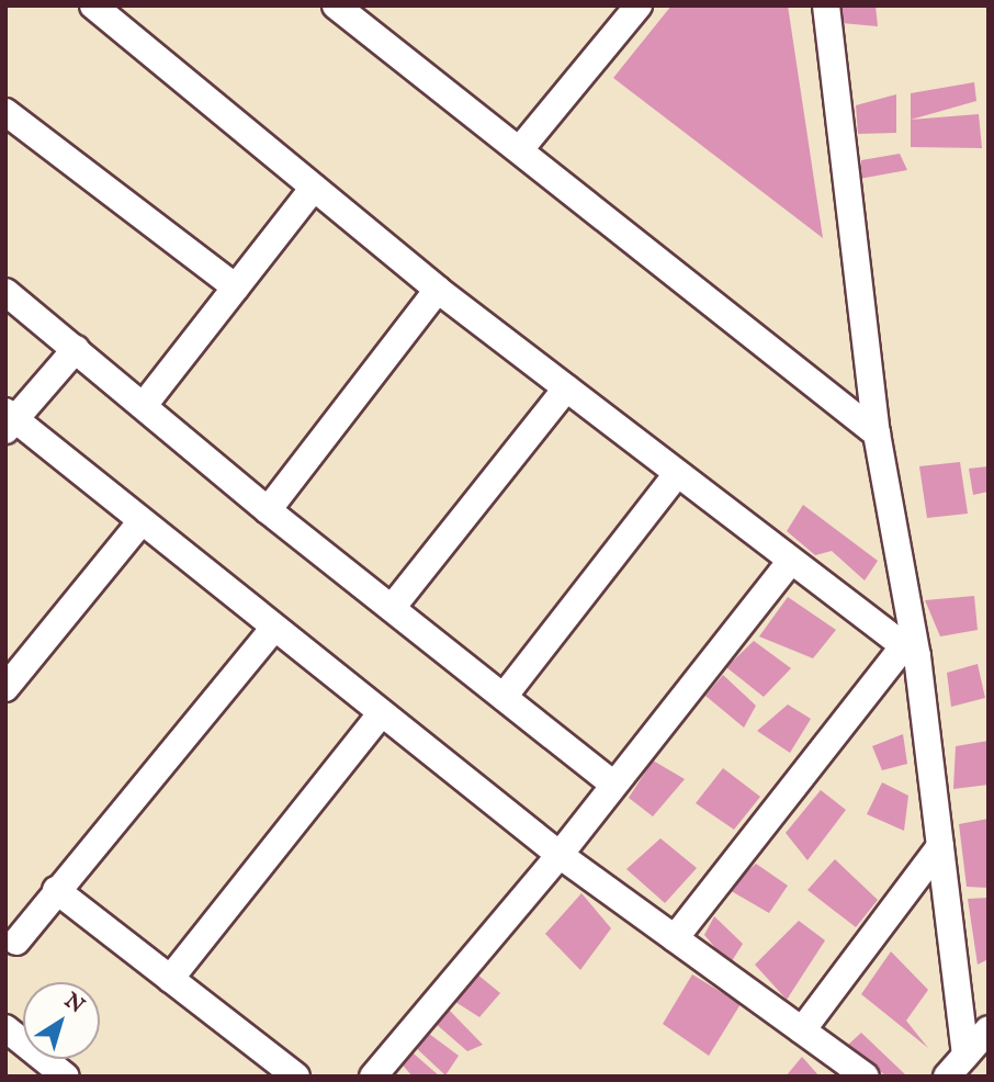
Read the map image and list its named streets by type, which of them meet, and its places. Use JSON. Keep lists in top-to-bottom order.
{
  "north": "top right"
}
